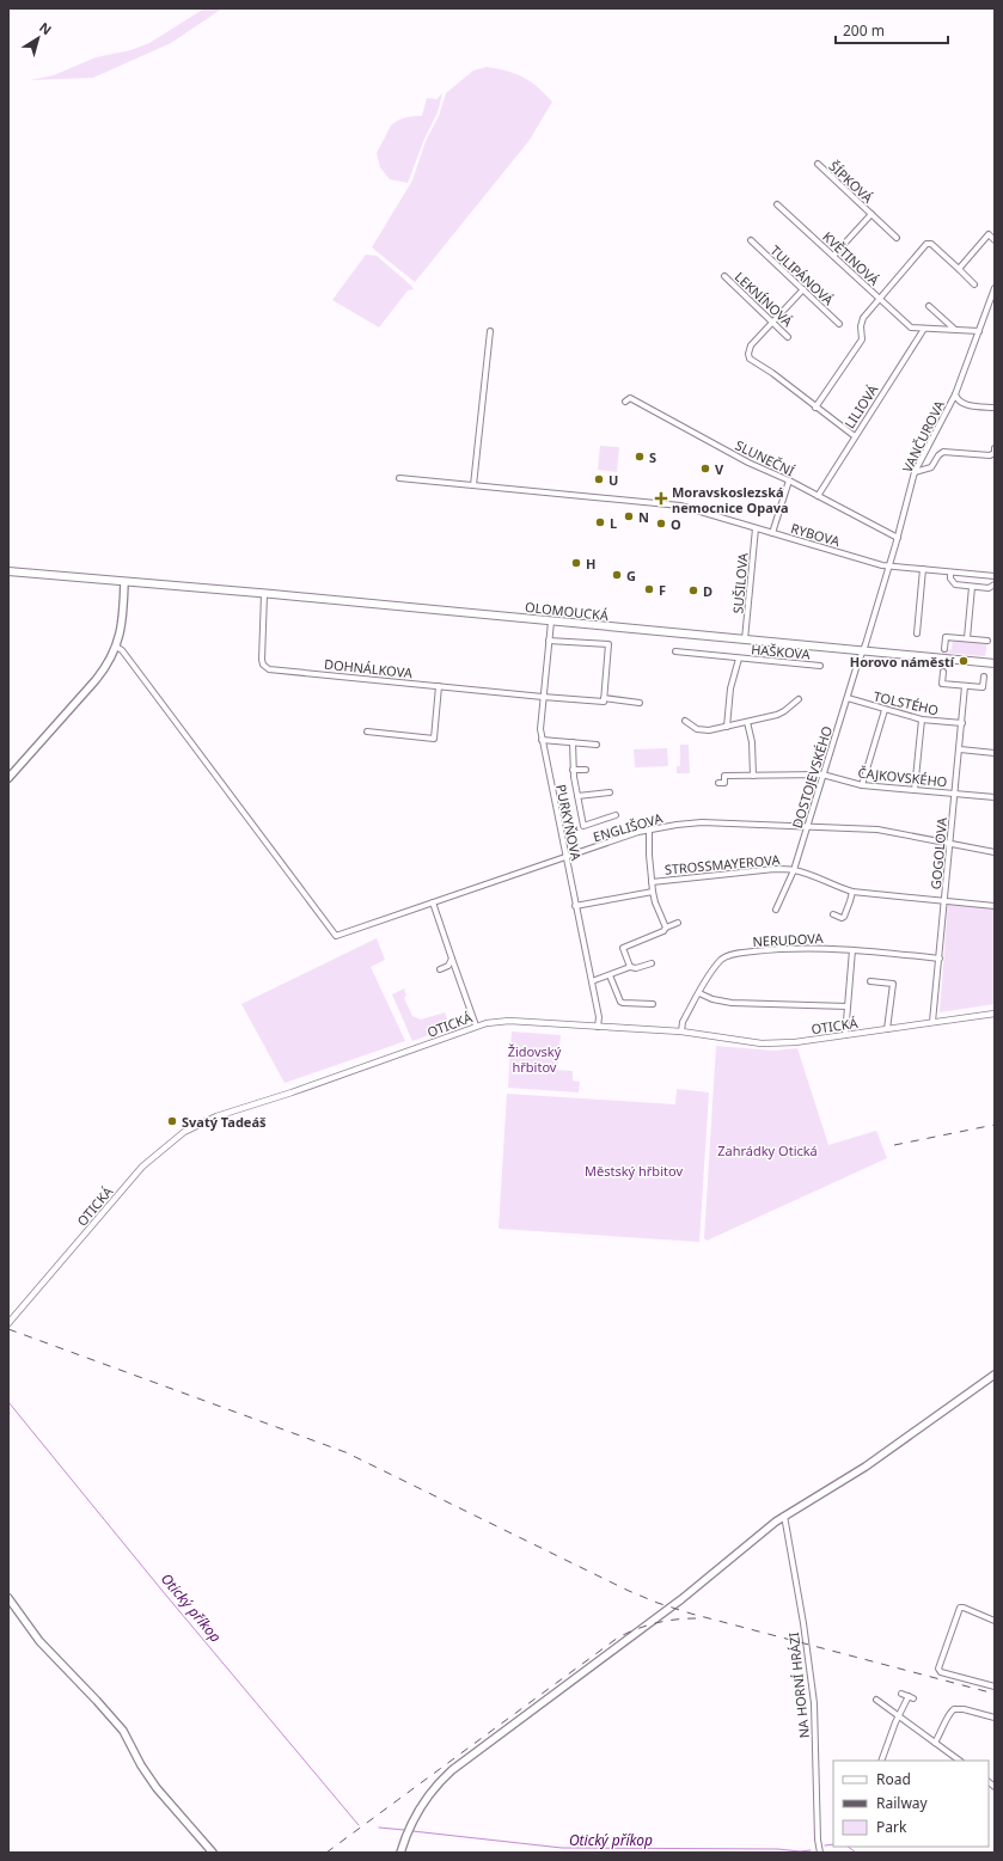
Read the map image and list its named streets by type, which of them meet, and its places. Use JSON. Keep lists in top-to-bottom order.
{
  "streets": {
    "main road": ["OLOMOUCKÁ"],
    "street": [
      "ŠÍPKOVÁ",
      "KVĚTINOVÁ",
      "TULIPÁNOVÁ",
      "LEKNÍNOVÁ",
      "LILIOVÁ",
      "VANČUROVA",
      "SLUNEČNÍ",
      "RYBOVA",
      "SUŠILOVA",
      "HAŠKOVA",
      "DOHNÁLKOVA",
      "TOLSTÉHO",
      "DOSTOJEVSKÉHO",
      "ČAJKOVSKÉHO",
      "PURKYŇOVA",
      "ENGLIŠOVA",
      "GOGOLOVA",
      "STROSSMAYEROVA",
      "NERUDOVA",
      "OTICKÁ",
      "NA HORNÍ HRÁZI"
    ]
  },
  "crossings": [
    ["ŠÍPKOVÁ", "KVĚTINOVÁ"],
    ["KVĚTINOVÁ", "LILIOVÁ"],
    ["LILIOVÁ", "SLUNEČNÍ"],
    ["VANČUROVA", "SLUNEČNÍ"],
    ["VANČUROVA", "RYBOVA"],
    ["VANČUROVA", "OLOMOUCKÁ"],
    ["VANČUROVA", "DOSTOJEVSKÉHO"],
    ["RYBOVA", "SUŠILOVA"],
    ["SUŠILOVA", "OLOMOUCKÁ"],
    ["OLOMOUCKÁ", "DOHNÁLKOVA"],
    ["OLOMOUCKÁ", "DOSTOJEVSKÉHO"],
    ["OLOMOUCKÁ", "PURKYŇOVA"],
    ["DOHNÁLKOVA", "PURKYŇOVA"],
    ["TOLSTÉHO", "DOSTOJEVSKÉHO"],
    ["TOLSTÉHO", "GOGOLOVA"],
    ["DOSTOJEVSKÉHO", "ČAJKOVSKÉHO"],
    ["DOSTOJEVSKÉHO", "ENGLIŠOVA"],
    ["DOSTOJEVSKÉHO", "STROSSMAYEROVA"],
    ["ČAJKOVSKÉHO", "GOGOLOVA"],
    ["PURKYŇOVA", "ENGLIŠOVA"],
    ["PURKYŇOVA", "OTICKÁ"],
    ["ENGLIŠOVA", "GOGOLOVA"],
    ["GOGOLOVA", "STROSSMAYEROVA"],
    ["GOGOLOVA", "NERUDOVA"],
    ["GOGOLOVA", "OTICKÁ"],
    ["NERUDOVA", "OTICKÁ"]
  ],
  "water": ["Otický příkop"],
  "parks": ["Židovský hřbitov", "Zahrádky Otická", "Městský hřbitov"],
  "places": {
    "other": [
      "S",
      "V",
      "U",
      "N",
      "L",
      "O",
      "H",
      "G",
      "F",
      "D",
      "Horovo náměstí",
      "Svatý Tadeáš"
    ],
    "health": ["Moravskoslezská nemocnice Opava"]
  },
  "legend": ["Road", "Railway", "Park"],
  "scale_bar": "200 m",
  "north": "top right"
}
